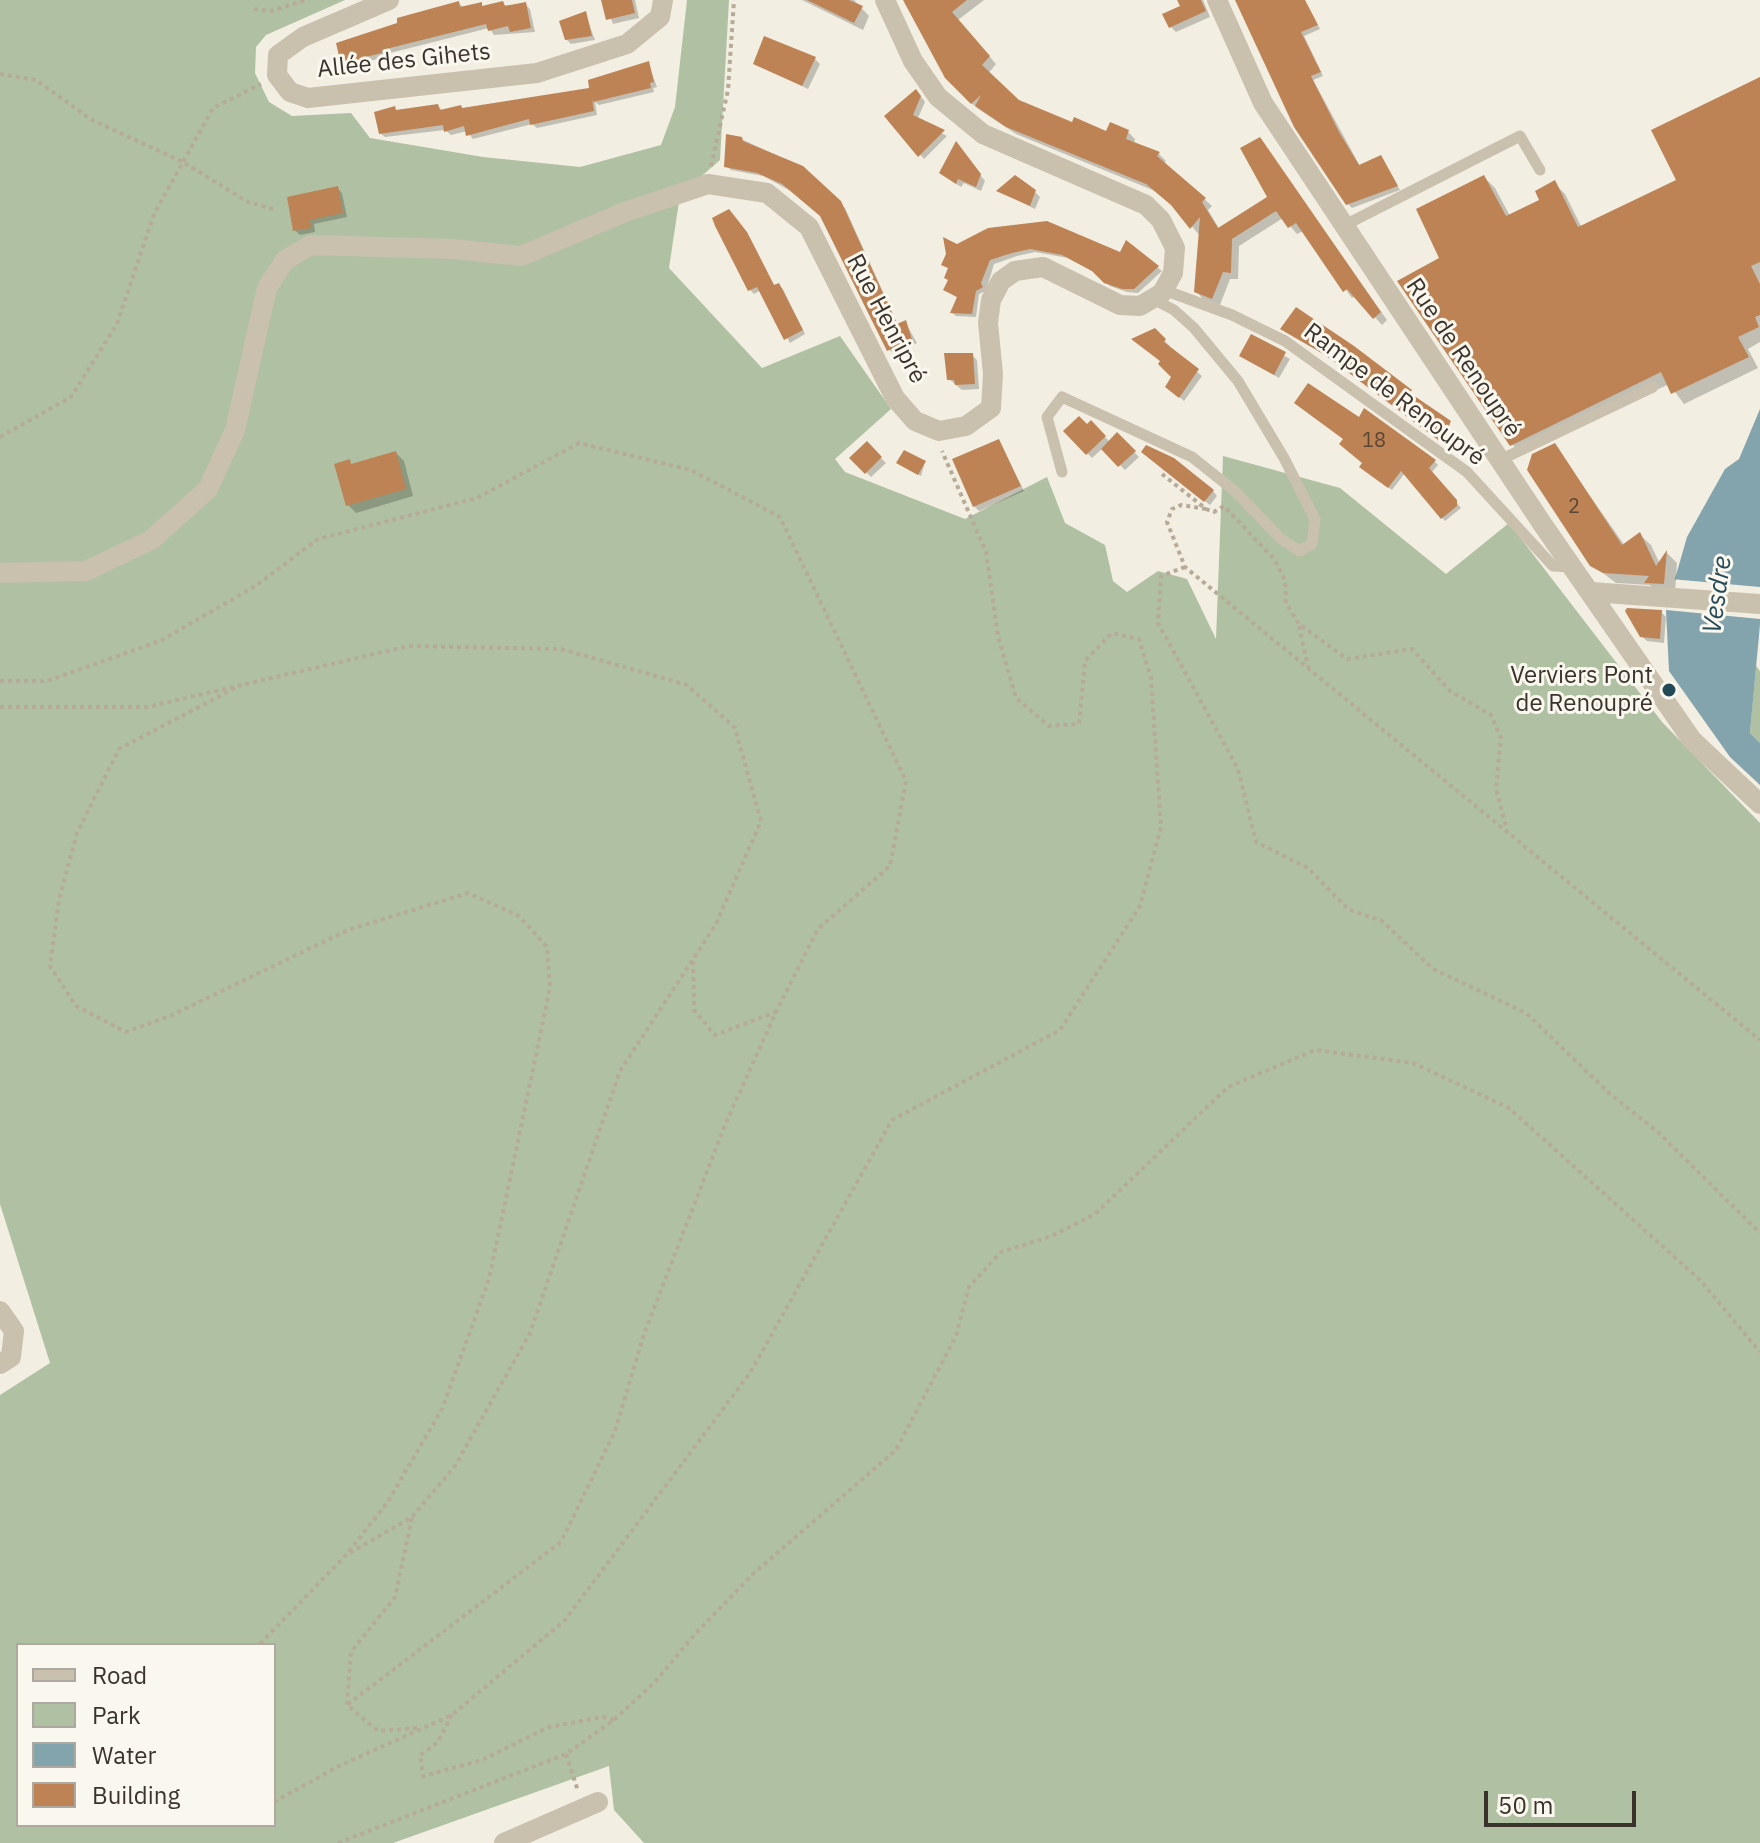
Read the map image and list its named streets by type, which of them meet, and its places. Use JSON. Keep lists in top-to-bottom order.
{
  "streets": {
    "street": ["Allée des Gihets", "Rue Henripré", "Rue de Renoupré"],
    "lane": ["Rampe de Renoupré"]
  },
  "crossings": [
    ["Rue de Renoupré", "Rampe de Renoupré"]
  ],
  "water": ["Vesdre"],
  "places": ["Verviers Pont de Renoupré"],
  "house_numbers": ["18", "2"],
  "legend": [
    "Road",
    "Park",
    "Water",
    "Building"
  ],
  "scale_bar": "50 m"
}
